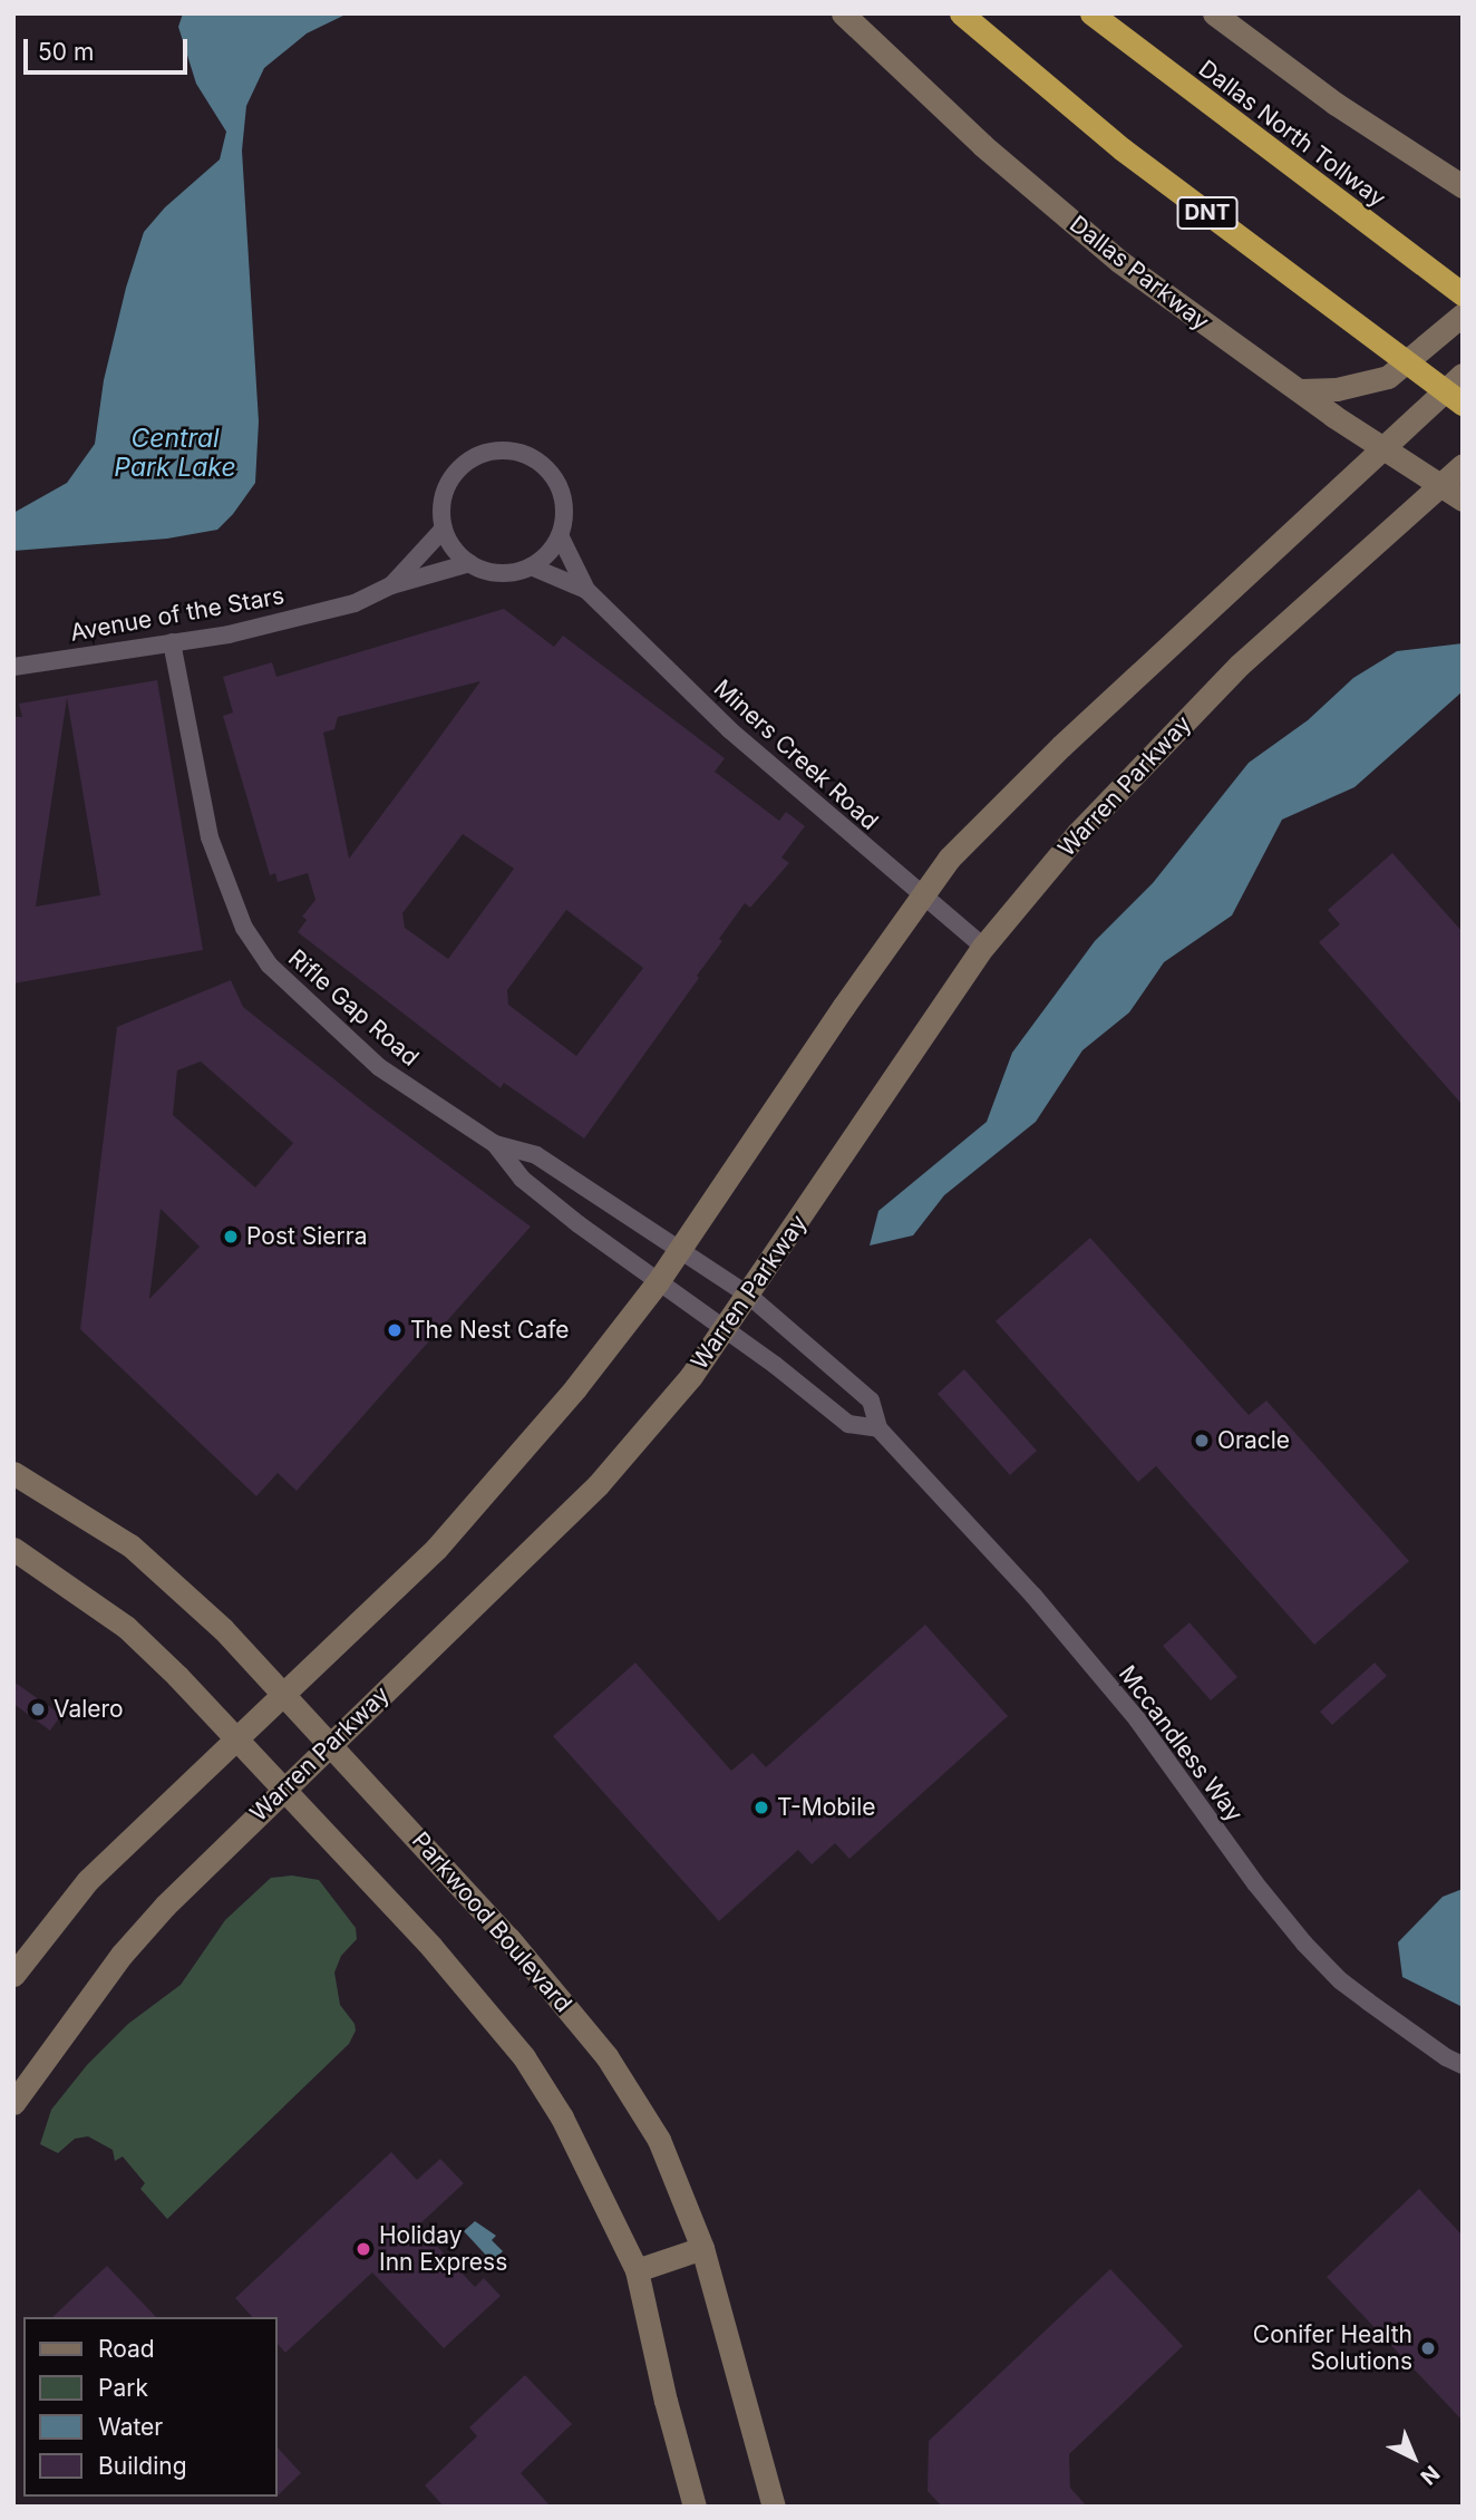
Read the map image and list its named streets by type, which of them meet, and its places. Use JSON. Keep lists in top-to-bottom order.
{
  "streets": {
    "highway": ["Dallas North Tollway", "DNT"],
    "main road": ["Dallas Parkway", "Warren Parkway", "Parkwood Boulevard"],
    "street": [
      "Avenue of the Stars",
      "Miners Creek Road",
      "Rifle Gap Road",
      "Mccandless Way"
    ]
  },
  "crossings": [
    ["Dallas Parkway", "Warren Parkway"],
    ["Avenue of the Stars", "Miners Creek Road"],
    ["Avenue of the Stars", "Rifle Gap Road"],
    ["Miners Creek Road", "Warren Parkway"],
    ["Warren Parkway", "Rifle Gap Road"],
    ["Warren Parkway", "Mccandless Way"],
    ["Warren Parkway", "Parkwood Boulevard"],
    ["Rifle Gap Road", "Mccandless Way"]
  ],
  "water": ["Central Park Lake"],
  "places": [
    "Post Sierra",
    "The Nest Cafe",
    "Oracle",
    "Valero",
    "T-Mobile",
    "Holiday Inn Express",
    "Conifer Health Solutions"
  ],
  "legend": [
    "Road",
    "Park",
    "Water",
    "Building"
  ],
  "scale_bar": "50 m",
  "north": "bottom right"
}
